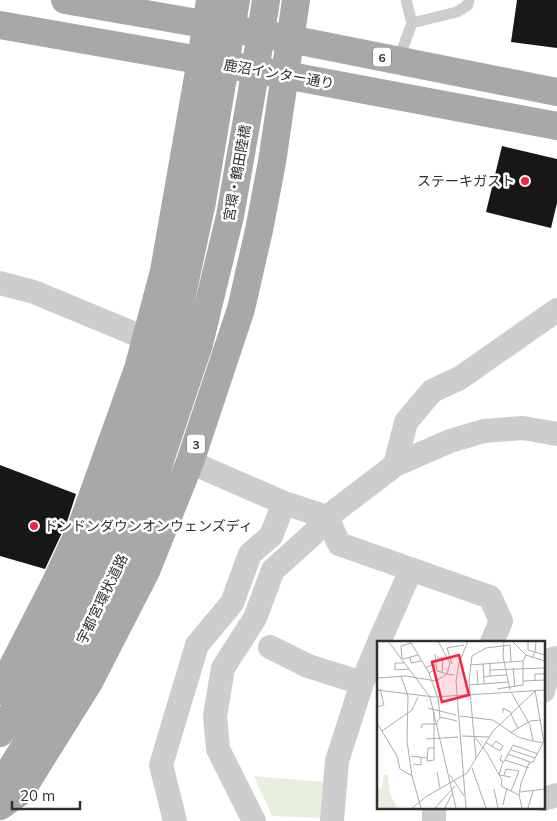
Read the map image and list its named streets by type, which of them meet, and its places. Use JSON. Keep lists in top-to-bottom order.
{
  "streets": {
    "main road": [
      "6",
      "鹿沼インター通り",
      "宮環・鶴田陸橋",
      "3",
      "宇都宮環状道路"
    ]
  },
  "crossings": [
    ["6", "3"],
    ["鹿沼インター通り", "3"],
    ["宮環・鶴田陸橋", "宇都宮環状道路"]
  ],
  "places": ["ステーキガスト", "ドンドンダウンオンウェンズディ"],
  "scale_bar": "20 m"
}
